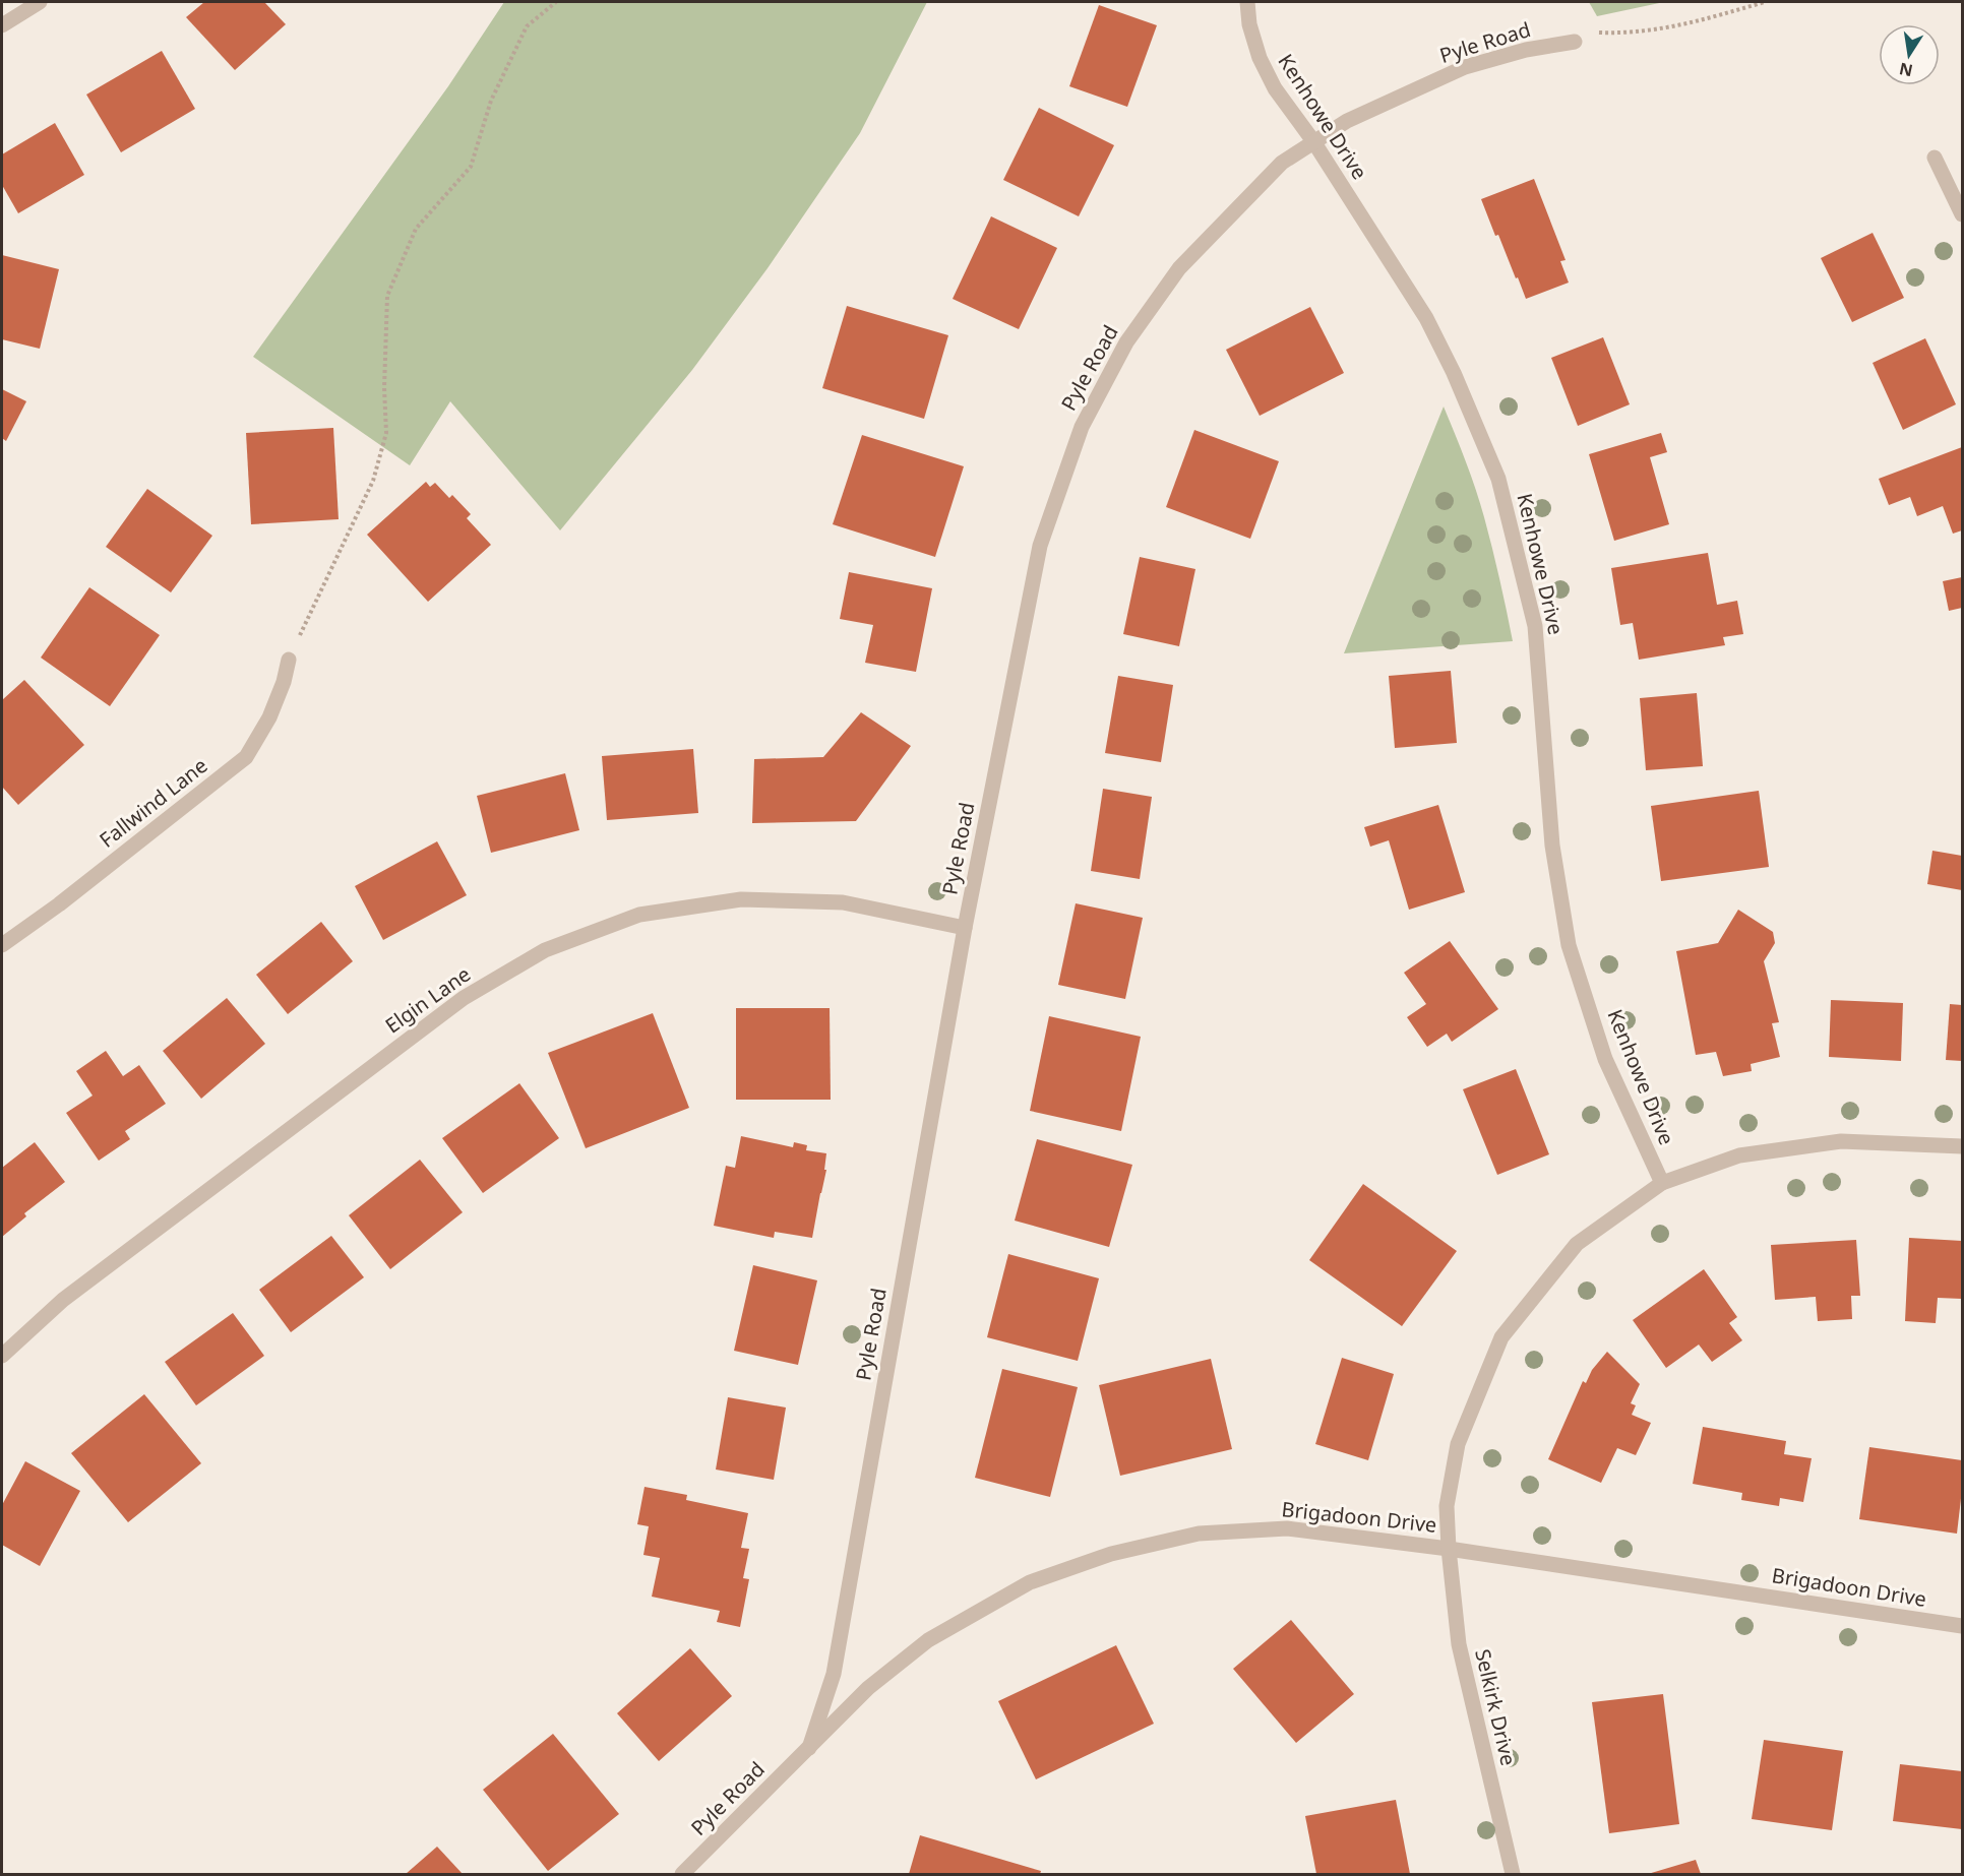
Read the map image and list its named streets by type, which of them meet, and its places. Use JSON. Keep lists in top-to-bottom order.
{
  "streets": {
    "street": [
      "Pyle Road",
      "Kenhowe Drive",
      "Fallwind Lane",
      "Elgin Lane",
      "Brigadoon Drive",
      "Selkirk Drive"
    ]
  },
  "crossings": [
    ["Pyle Road", "Kenhowe Drive"],
    ["Pyle Road", "Elgin Lane"],
    ["Pyle Road", "Brigadoon Drive"],
    ["Kenhowe Drive", "Selkirk Drive"],
    ["Brigadoon Drive", "Selkirk Drive"]
  ],
  "north": "bottom"
}
